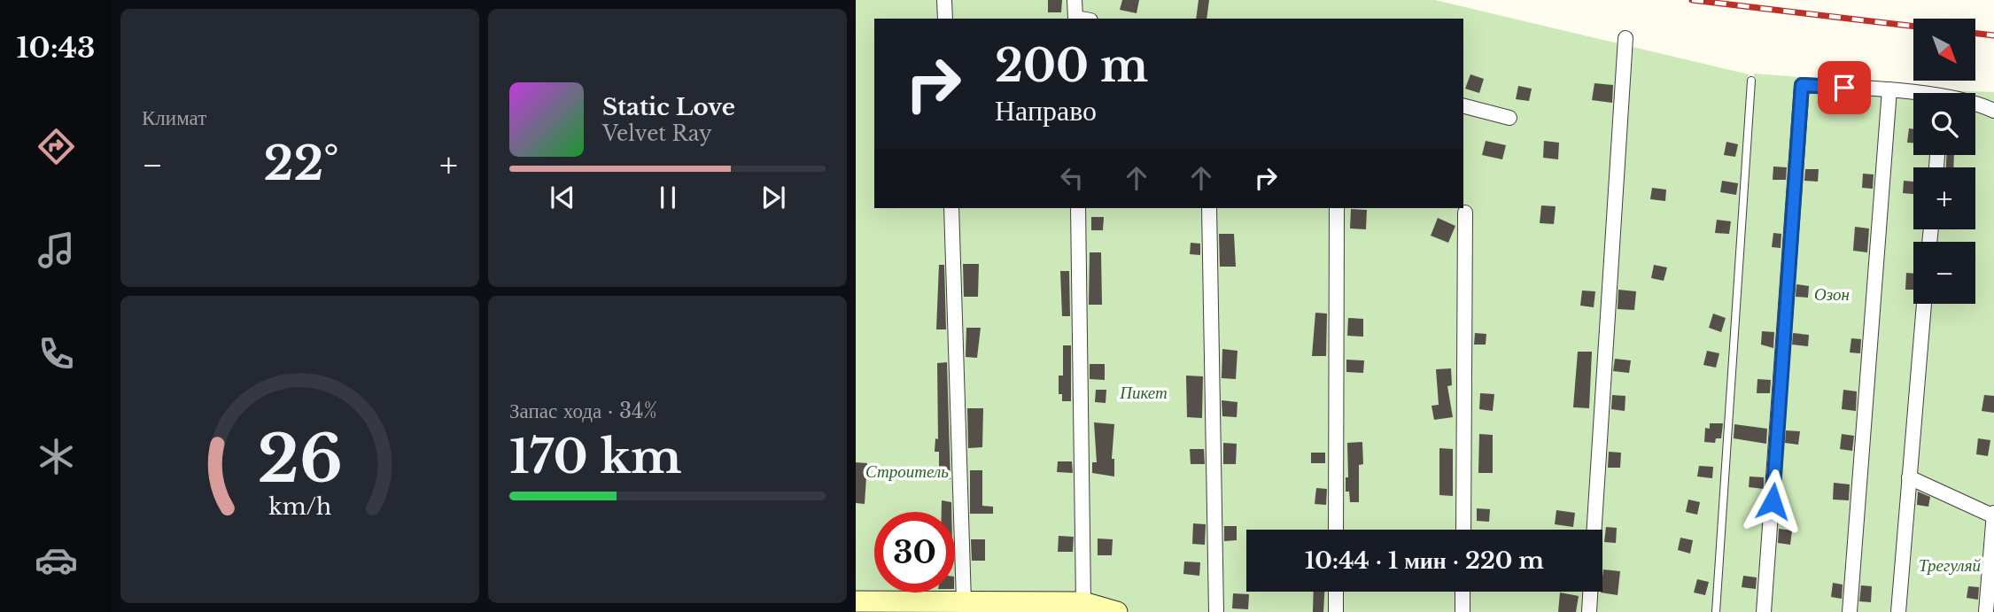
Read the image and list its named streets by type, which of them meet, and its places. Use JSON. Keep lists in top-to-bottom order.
{
  "parks": [
    "Озон",
    "Пикет",
    "Строитель",
    "Трегуляй"
  ],
  "north": "bottom right",
  "page": {
    "tabs": "10:43",
    "tile": [
      "Климат",
      ["Запас хода · 34%", "170 km"]
    ],
    "map_buttons": ["+", "−"],
    "turn": ["200 m", "Направо"],
    "song": ["Static Love", "Velvet Ray"],
    "heat": ["−", "22°", "+"],
    "limit": "30",
    "trip": "10:44 · 1 мин · 220 m",
    "gauge": ["26", "km/h"]
  }
}
